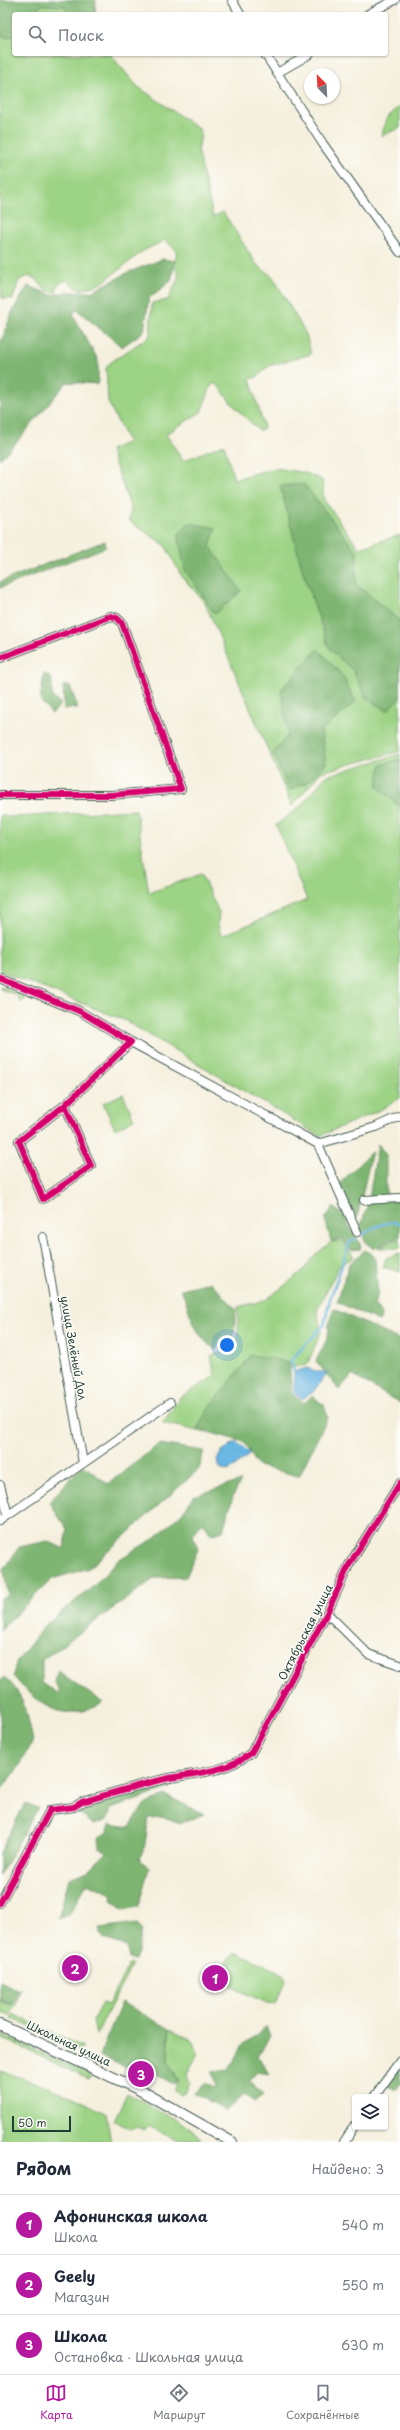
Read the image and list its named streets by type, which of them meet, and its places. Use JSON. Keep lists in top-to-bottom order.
{
  "streets": {
    "main road": ["Школьная улица"],
    "street": ["улица Зелёный Дол", "Октябрьская улица"]
  },
  "scale_bar": "50 m",
  "north": "top left",
  "page": {
    "search": "Поиск",
    "pins": ["2", "1", "3"],
    "scale": "50 m",
    "heading": ["Рядом", "Найдено: 3"],
    "list": [
      {
        "mark": "1",
        "name": "Афонинская школа",
        "note": "Школа",
        "value": "540 m"
      },
      {
        "mark": "2",
        "name": "Geely",
        "note": "Магазин",
        "value": "550 m"
      },
      {
        "mark": "3",
        "name": "Школа",
        "note": "Остановка · Школьная улица",
        "value": "630 m"
      }
    ],
    "nav": ["Карта", "Маршрут", "Сохранённые"]
  }
}
